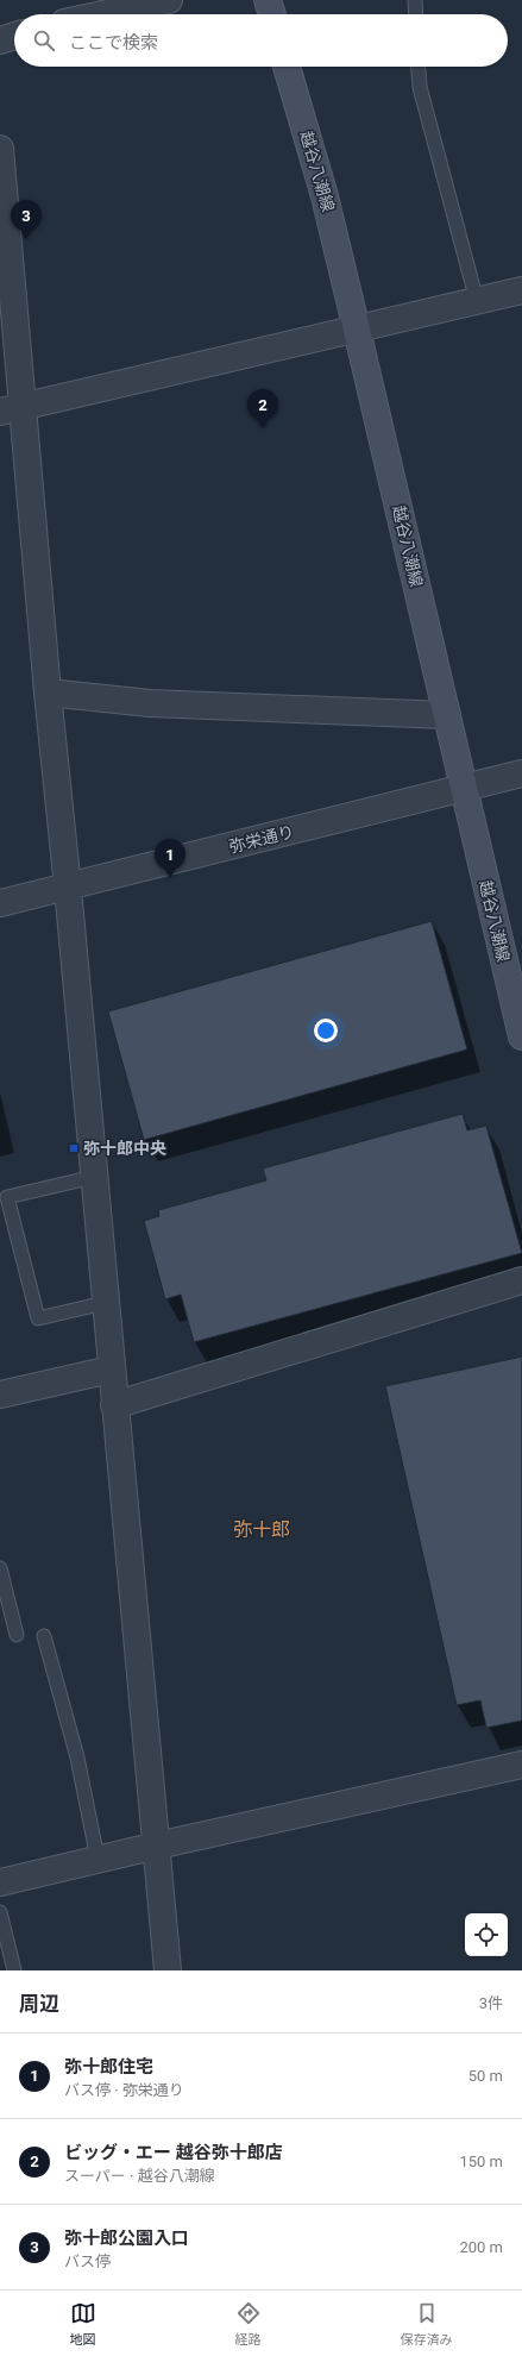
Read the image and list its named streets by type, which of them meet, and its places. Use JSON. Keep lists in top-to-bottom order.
{
  "streets": {
    "main road": ["越谷八潮線"],
    "street": ["弥栄通り"]
  },
  "crossings": [
    ["越谷八潮線", "弥栄通り"]
  ],
  "districts": ["弥十郎"],
  "places": {
    "transit": ["弥十郎中央"]
  },
  "page": {
    "search": "ここで検索",
    "pins": ["3", "2", "1"],
    "heading": ["周辺", "3件"],
    "list": [
      {
        "mark": "1",
        "name": "弥十郎住宅",
        "note": "バス停 · 弥栄通り",
        "value": "50 m"
      },
      {
        "mark": "2",
        "name": "ビッグ・エー 越谷弥十郎店",
        "note": "スーパー · 越谷八潮線",
        "value": "150 m"
      },
      {
        "mark": "3",
        "name": "弥十郎公園入口",
        "note": "バス停",
        "value": "200 m"
      }
    ],
    "nav": ["地図", "経路", "保存済み"]
  }
}
